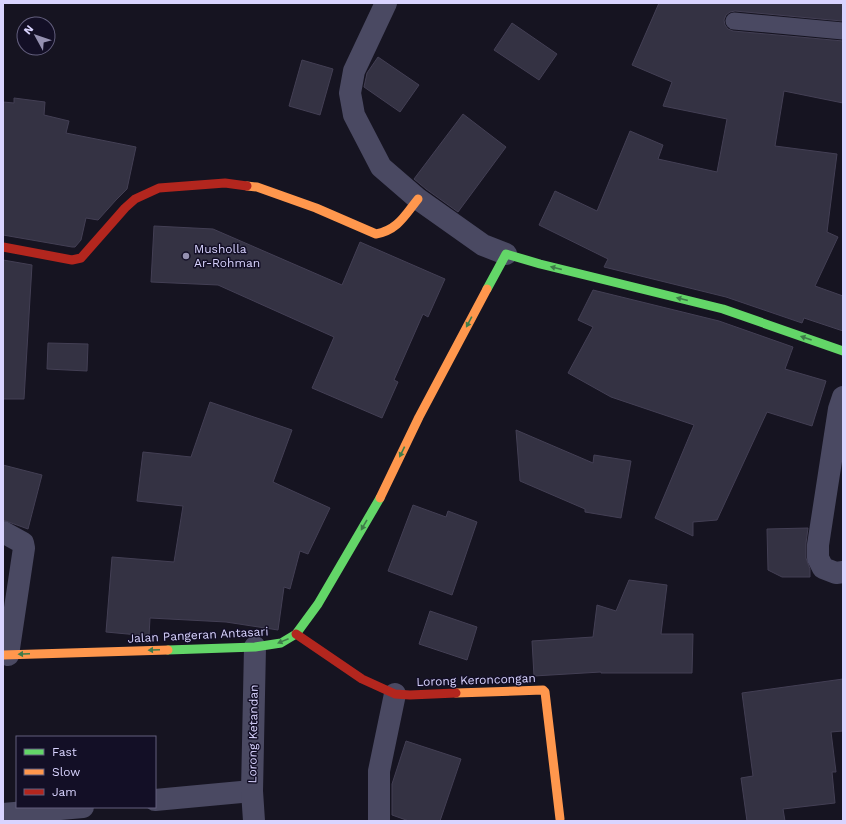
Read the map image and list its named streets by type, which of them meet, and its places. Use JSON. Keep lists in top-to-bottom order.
{
  "streets": {
    "street": ["Jalan Pangeran Antasari", "Lorong Keroncongan", "Lorong Ketandan"]
  },
  "crossings": [
    ["Jalan Pangeran Antasari", "Lorong Keroncongan"],
    ["Jalan Pangeran Antasari", "Lorong Ketandan"]
  ],
  "one_way": ["Jalan Pangeran Antasari"],
  "places": ["Musholla Ar-Rohman"],
  "legend": ["Fast", "Slow", "Jam"],
  "north": "top left"
}
